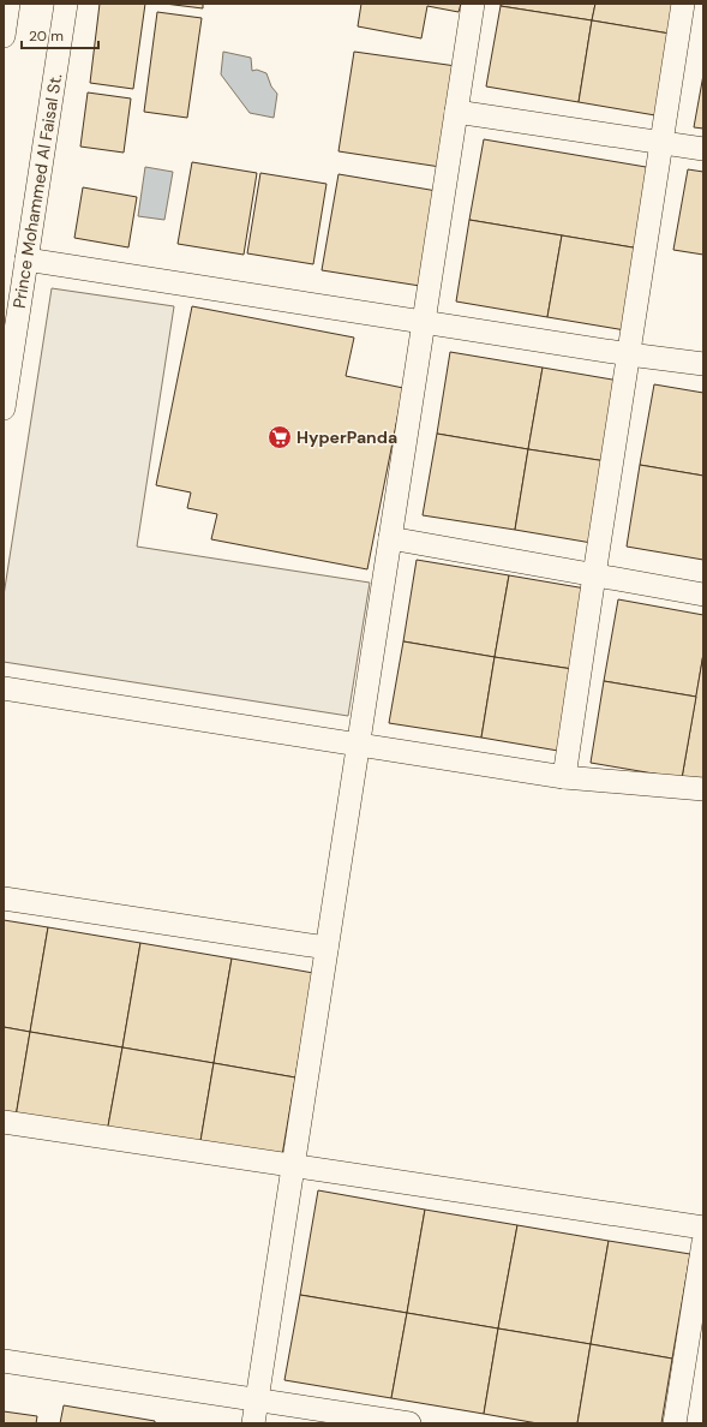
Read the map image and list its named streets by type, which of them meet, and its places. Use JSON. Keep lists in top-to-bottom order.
{
  "streets": {
    "street": ["Prince Mohammed Al Faisal St."]
  },
  "places": {
    "supermarket": ["HyperPanda"]
  },
  "scale_bar": "20 m"
}
